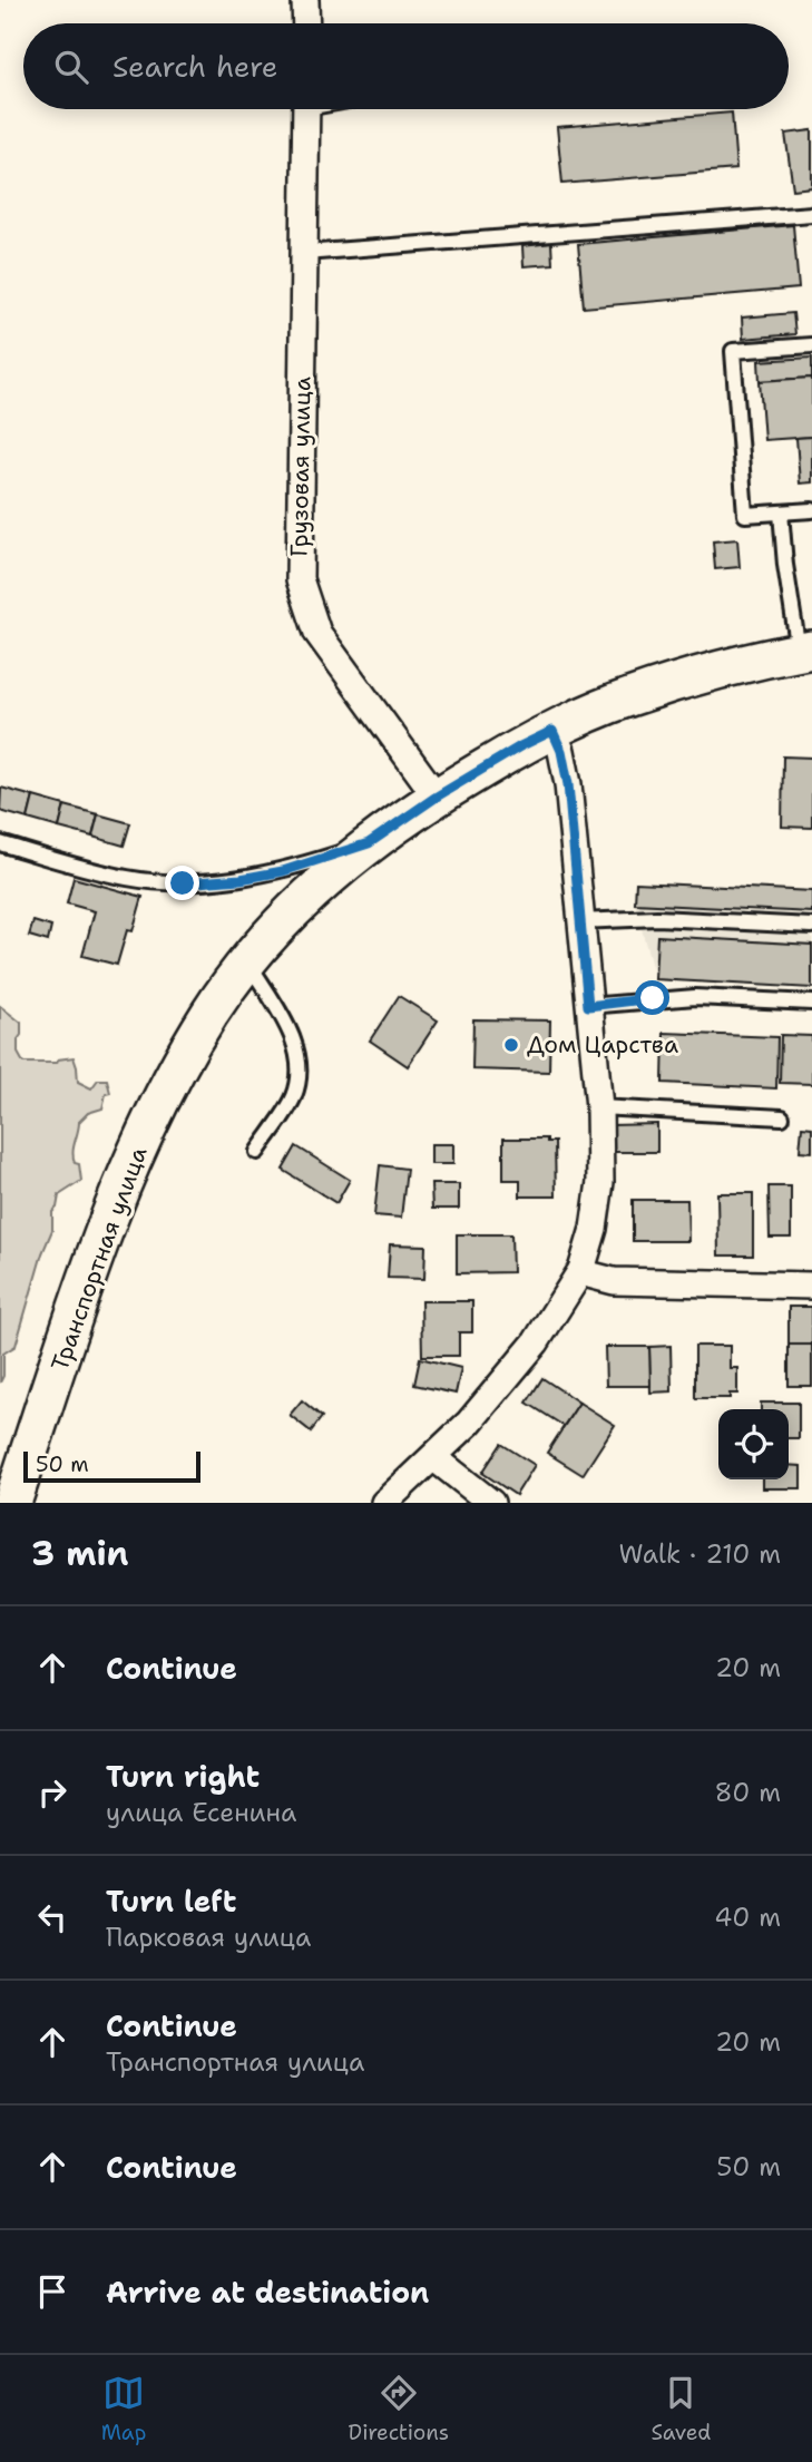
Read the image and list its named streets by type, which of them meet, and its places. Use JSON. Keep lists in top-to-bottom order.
{
  "streets": {
    "street": ["Грузовая улица", "Транспортная улица"]
  },
  "crossings": [
    ["Грузовая улица", "Транспортная улица"]
  ],
  "places": ["Дом Царства"],
  "scale_bar": "50 m",
  "page": {
    "search": "Search here",
    "scale": "50 m",
    "heading": ["3 min", "Walk · 210 m"],
    "list": [
      ["Continue", "20 m"],
      ["Turn right", "улица Есенина", "80 m"],
      ["Turn left", "Парковая улица", "40 m"],
      ["Continue", "Транспортная улица", "20 m"],
      ["Continue", "50 m"],
      "Arrive at destination"
    ],
    "nav": ["Map", "Directions", "Saved"]
  }
}
